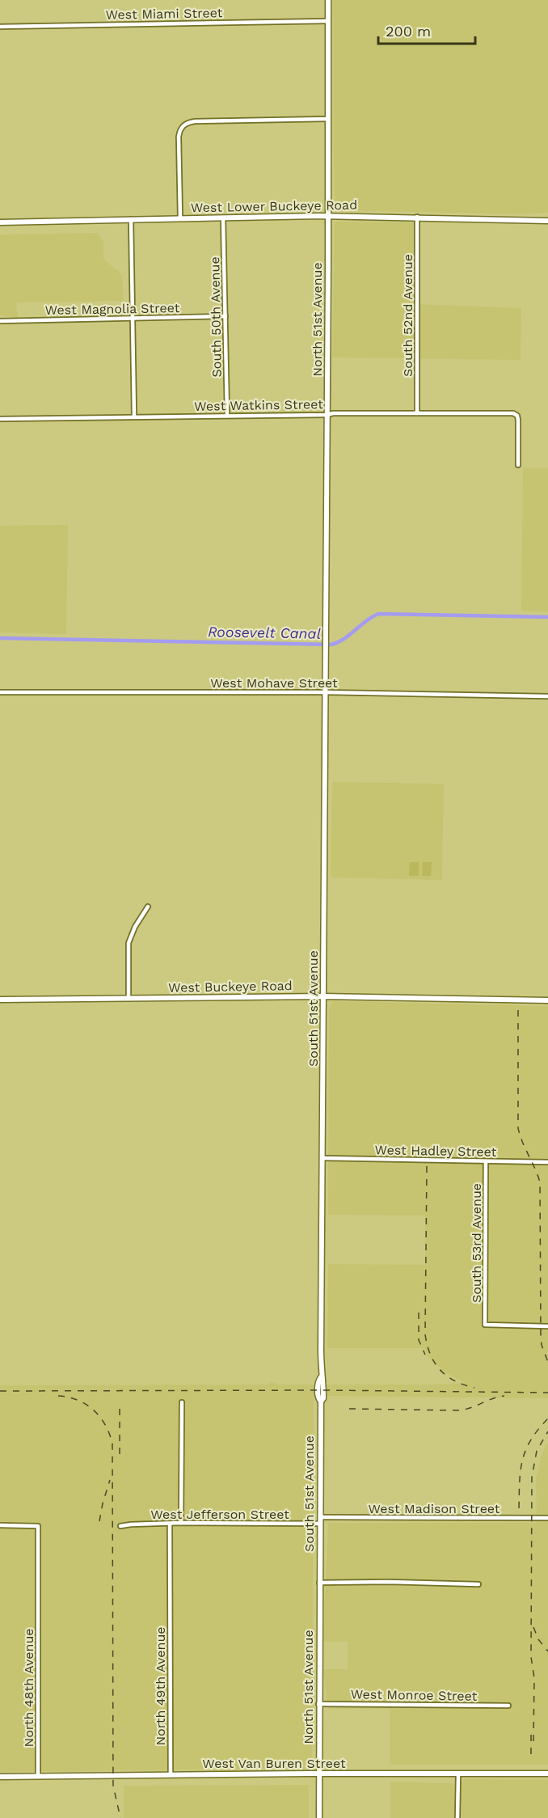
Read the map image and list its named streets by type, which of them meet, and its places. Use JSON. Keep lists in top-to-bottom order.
{
  "streets": {
    "main road": [
      "West Lower Buckeye Road",
      "North 51st Avenue",
      "West Buckeye Road",
      "South 51st Avenue",
      "West Van Buren Street"
    ],
    "street": [
      "West Miami Street",
      "West Magnolia Street",
      "South 52nd Avenue",
      "South 50th Avenue",
      "West Watkins Street",
      "West Mohave Street",
      "West Hadley Street",
      "South 53rd Avenue",
      "West Madison Street",
      "West Jefferson Street",
      "North 49th Avenue",
      "North 48th Avenue",
      "West Monroe Street"
    ]
  },
  "crossings": [
    ["West Miami Street", "North 51st Avenue"],
    ["West Lower Buckeye Road", "South 52nd Avenue"],
    ["West Lower Buckeye Road", "South 50th Avenue"],
    ["West Lower Buckeye Road", "North 51st Avenue"],
    ["West Magnolia Street", "South 50th Avenue"],
    ["South 52nd Avenue", "West Watkins Street"],
    ["South 50th Avenue", "West Watkins Street"],
    ["North 51st Avenue", "West Watkins Street"],
    ["North 51st Avenue", "South 51st Avenue"],
    ["North 51st Avenue", "West Monroe Street"],
    ["North 51st Avenue", "West Van Buren Street"],
    ["West Mohave Street", "South 51st Avenue"],
    ["West Buckeye Road", "South 51st Avenue"],
    ["South 51st Avenue", "West Hadley Street"],
    ["South 51st Avenue", "West Madison Street"],
    ["South 51st Avenue", "West Jefferson Street"],
    ["West Hadley Street", "South 53rd Avenue"],
    ["West Madison Street", "West Jefferson Street"],
    ["West Jefferson Street", "North 49th Avenue"],
    ["North 49th Avenue", "West Van Buren Street"],
    ["North 48th Avenue", "West Van Buren Street"]
  ],
  "water": ["Roosevelt Canal"],
  "scale_bar": "200 m"
}
